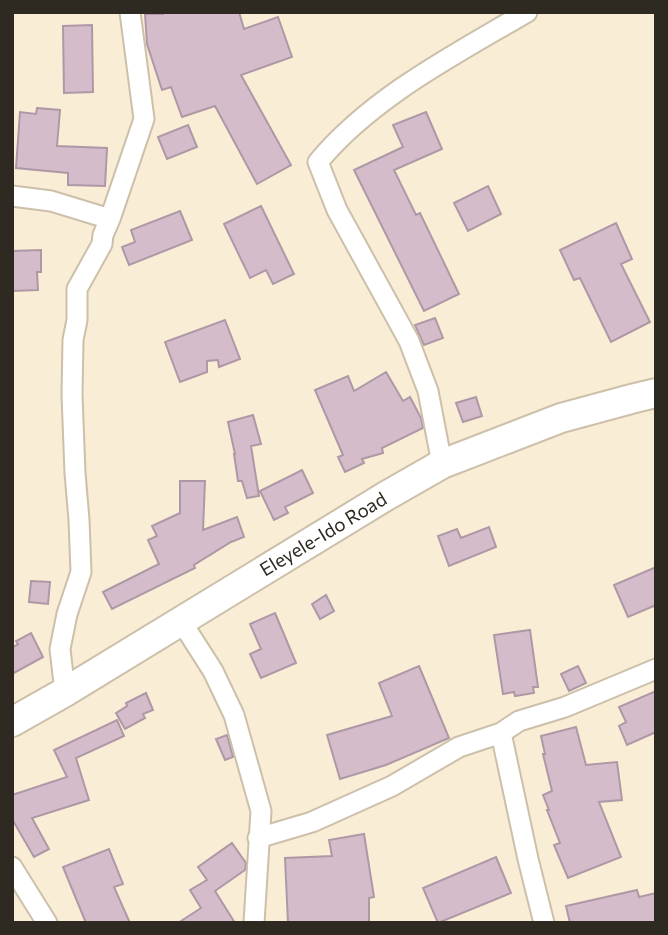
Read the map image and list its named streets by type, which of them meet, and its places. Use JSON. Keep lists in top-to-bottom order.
{
  "streets": {
    "main road": ["Eleyele-Ido Road"]
  }
}
